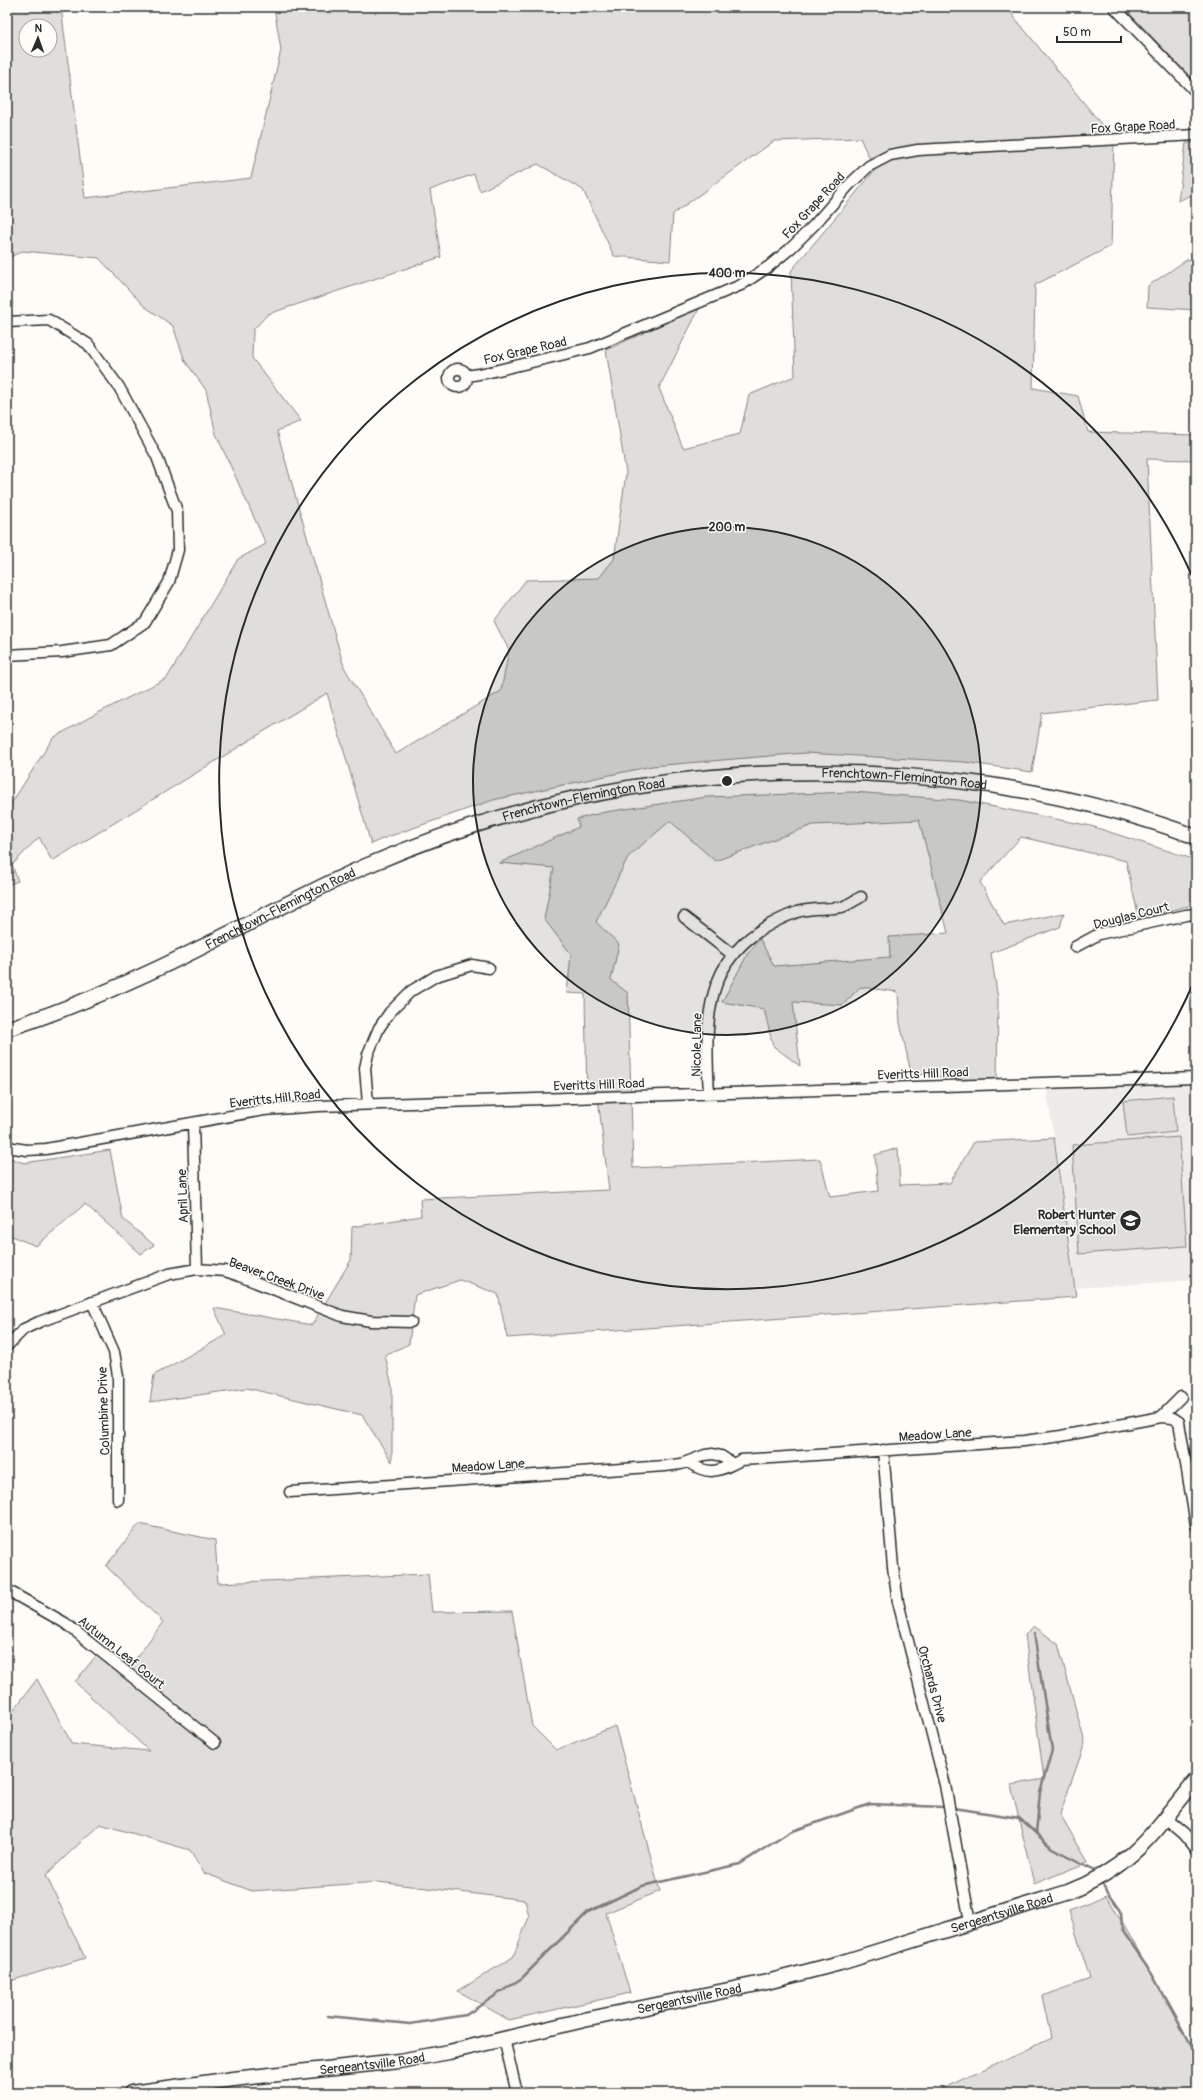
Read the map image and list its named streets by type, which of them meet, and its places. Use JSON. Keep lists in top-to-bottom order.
{
  "streets": {
    "main road": ["Frenchtown-Flemington Road", "Sergeantsville Road"],
    "street": [
      "Fox Grape Road",
      "Douglas Court",
      "Nicole Lane",
      "Everitts Hill Road",
      "April Lane",
      "Beaver Creek Drive",
      "Columbine Drive",
      "Meadow Lane",
      "Autumn Leaf Court",
      "Orchards Drive"
    ]
  },
  "crossings": [
    ["Nicole Lane", "Everitts Hill Road"],
    ["Everitts Hill Road", "April Lane"],
    ["April Lane", "Beaver Creek Drive"],
    ["Beaver Creek Drive", "Columbine Drive"],
    ["Meadow Lane", "Orchards Drive"],
    ["Orchards Drive", "Sergeantsville Road"]
  ],
  "places": {
    "school or university": ["Robert Hunter Elementary School"]
  },
  "scale_bar": "50 m",
  "north": "top",
  "rings": ["400 m", "200 m"]
}
